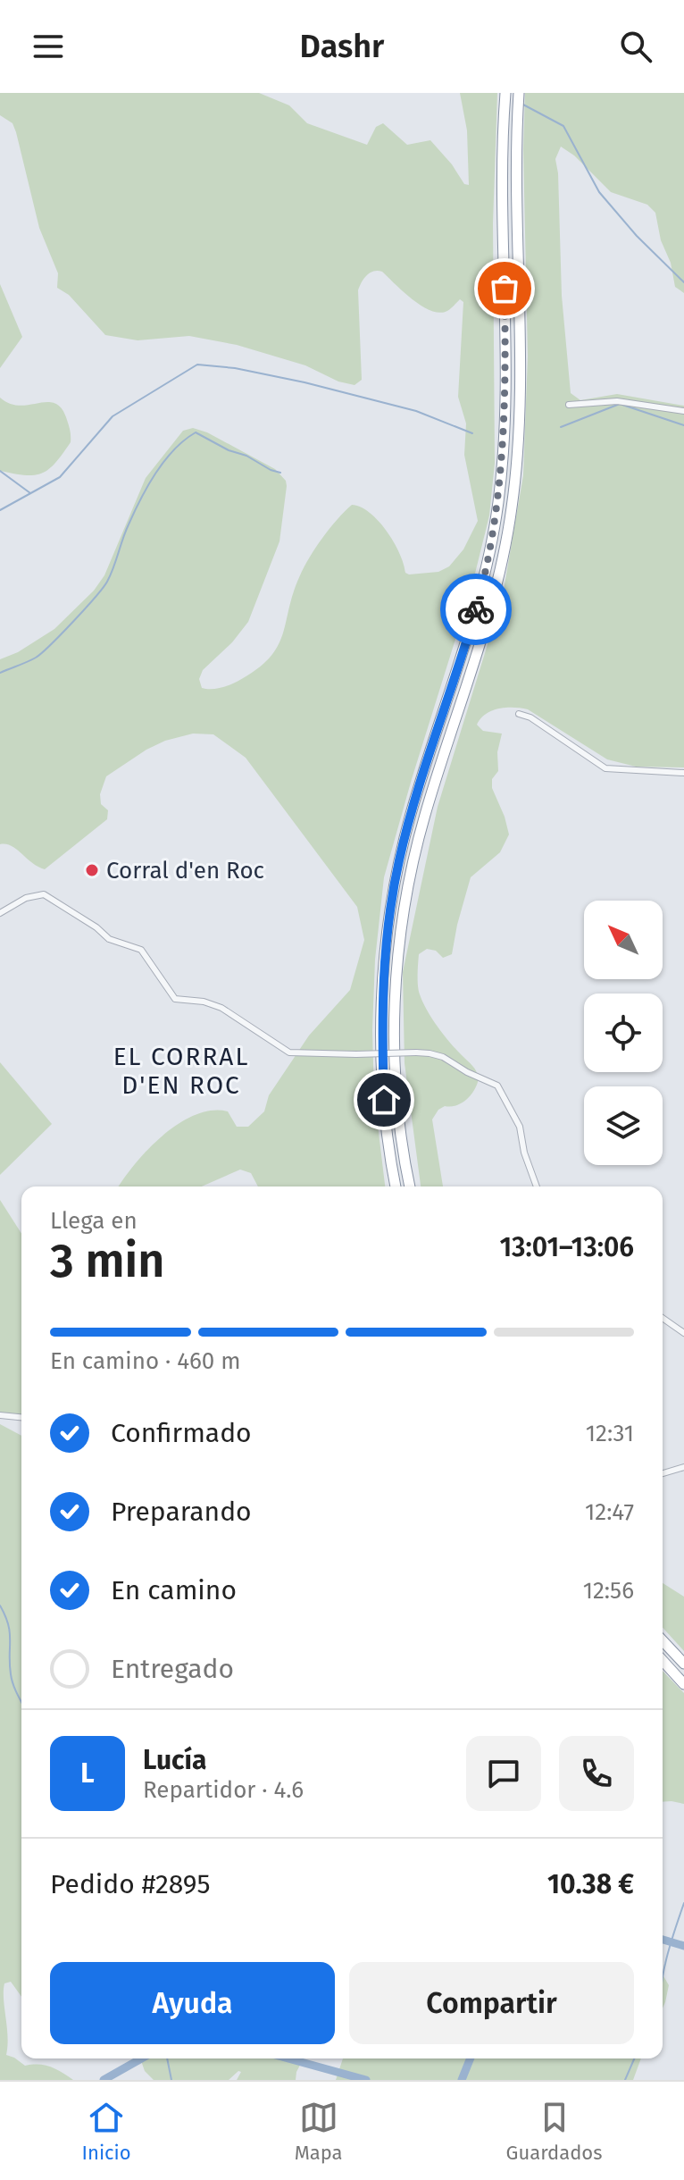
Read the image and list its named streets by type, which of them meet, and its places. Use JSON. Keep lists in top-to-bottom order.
{
  "districts": ["EL CORRAL D'EN ROC"],
  "places": ["Corral d'en Roc"],
  "north": "top left",
  "page": {
    "header": "Dashr",
    "heading": ["3 min", "Llega en", "13:01–13:06"],
    "panel": [
      "Lucía",
      "Repartidor · 4.6",
      "Pedido #2895",
      "10.38 €"
    ],
    "bar": "En camino · 460 m",
    "list": [
      ["Confirmado", "12:31"],
      ["Preparando", "12:47"],
      ["En camino", "12:56"],
      "Entregado"
    ],
    "round": "L",
    "buttons": ["Ayuda", "Compartir"],
    "tabs": ["Inicio", "Mapa", "Guardados"]
  }
}
